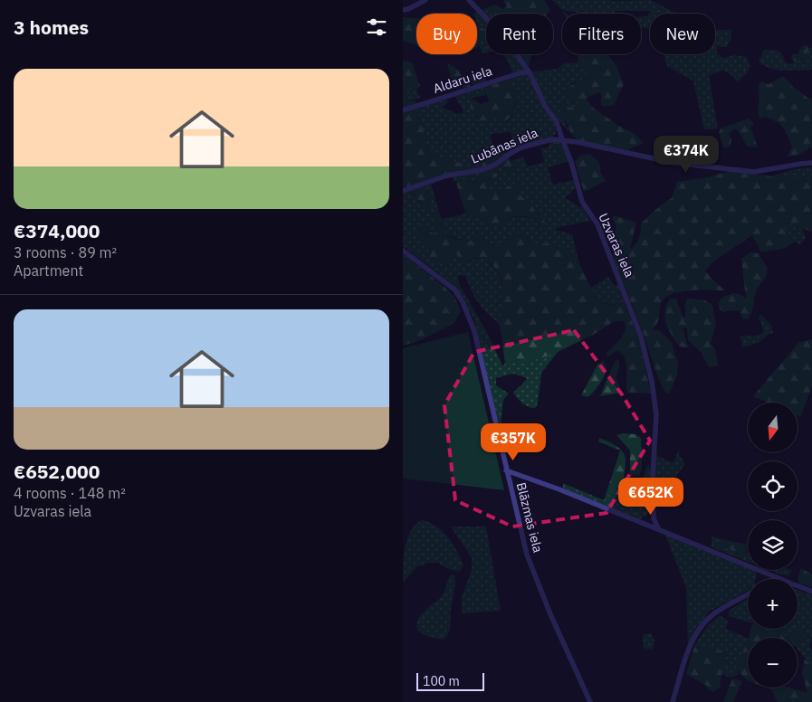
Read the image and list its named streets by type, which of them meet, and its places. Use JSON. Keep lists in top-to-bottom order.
{
  "streets": {
    "street": [
      "Aldaru iela",
      "Lubānas iela",
      "Uzvaras iela",
      "Blāzmas iela"
    ]
  },
  "crossings": [
    ["Aldaru iela", "Uzvaras iela"],
    ["Lubānas iela", "Uzvaras iela"]
  ],
  "scale_bar": "100 m",
  "north": "bottom",
  "page": {
    "heading": "3 homes",
    "chip": [
      "Buy",
      "Rent",
      "Filters",
      "New"
    ],
    "list": [
      {
        "name": "€374,000",
        "note": "3 rooms · 89 m² · Apartment"
      },
      {
        "name": "€652,000",
        "note": "4 rooms · 148 m² · Uzvaras iela"
      }
    ],
    "price": ["€374K", "€357K", "€652K"],
    "map_buttons": ["+", "−"],
    "scale": "100 m"
  }
}
